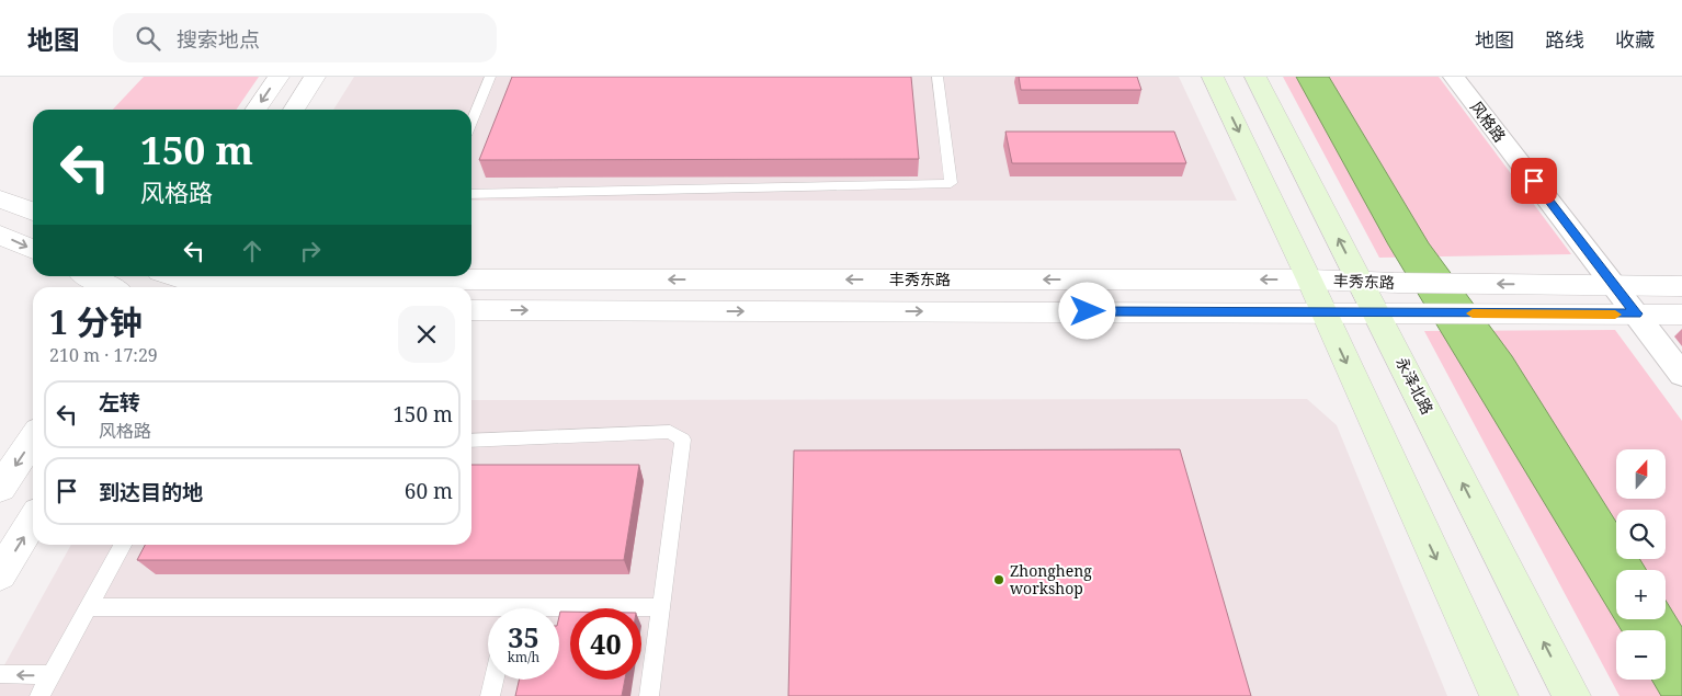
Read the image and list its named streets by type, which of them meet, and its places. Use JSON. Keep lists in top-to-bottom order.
{
  "streets": {
    "main road": ["永泽北路"],
    "street": ["风格路", "丰秀东路"]
  },
  "crossings": [
    ["风格路", "丰秀东路"],
    ["丰秀东路", "永泽北路"]
  ],
  "places": ["Zhongheng workshop"],
  "north": "top",
  "page": {
    "header": "地图",
    "search": "搜索地点",
    "nav": ["地图", "路线", "收藏"],
    "turn": ["150 m", "风格路"],
    "heading": ["1 分钟", "210 m · 17:29"],
    "list": [
      {
        "name": "左转",
        "note": "风格路",
        "value": "150 m"
      },
      {
        "name": "到达目的地",
        "value": "60 m"
      }
    ],
    "map_buttons": ["+", "−"],
    "speed": "35 km/h",
    "limit": "40"
  }
}
